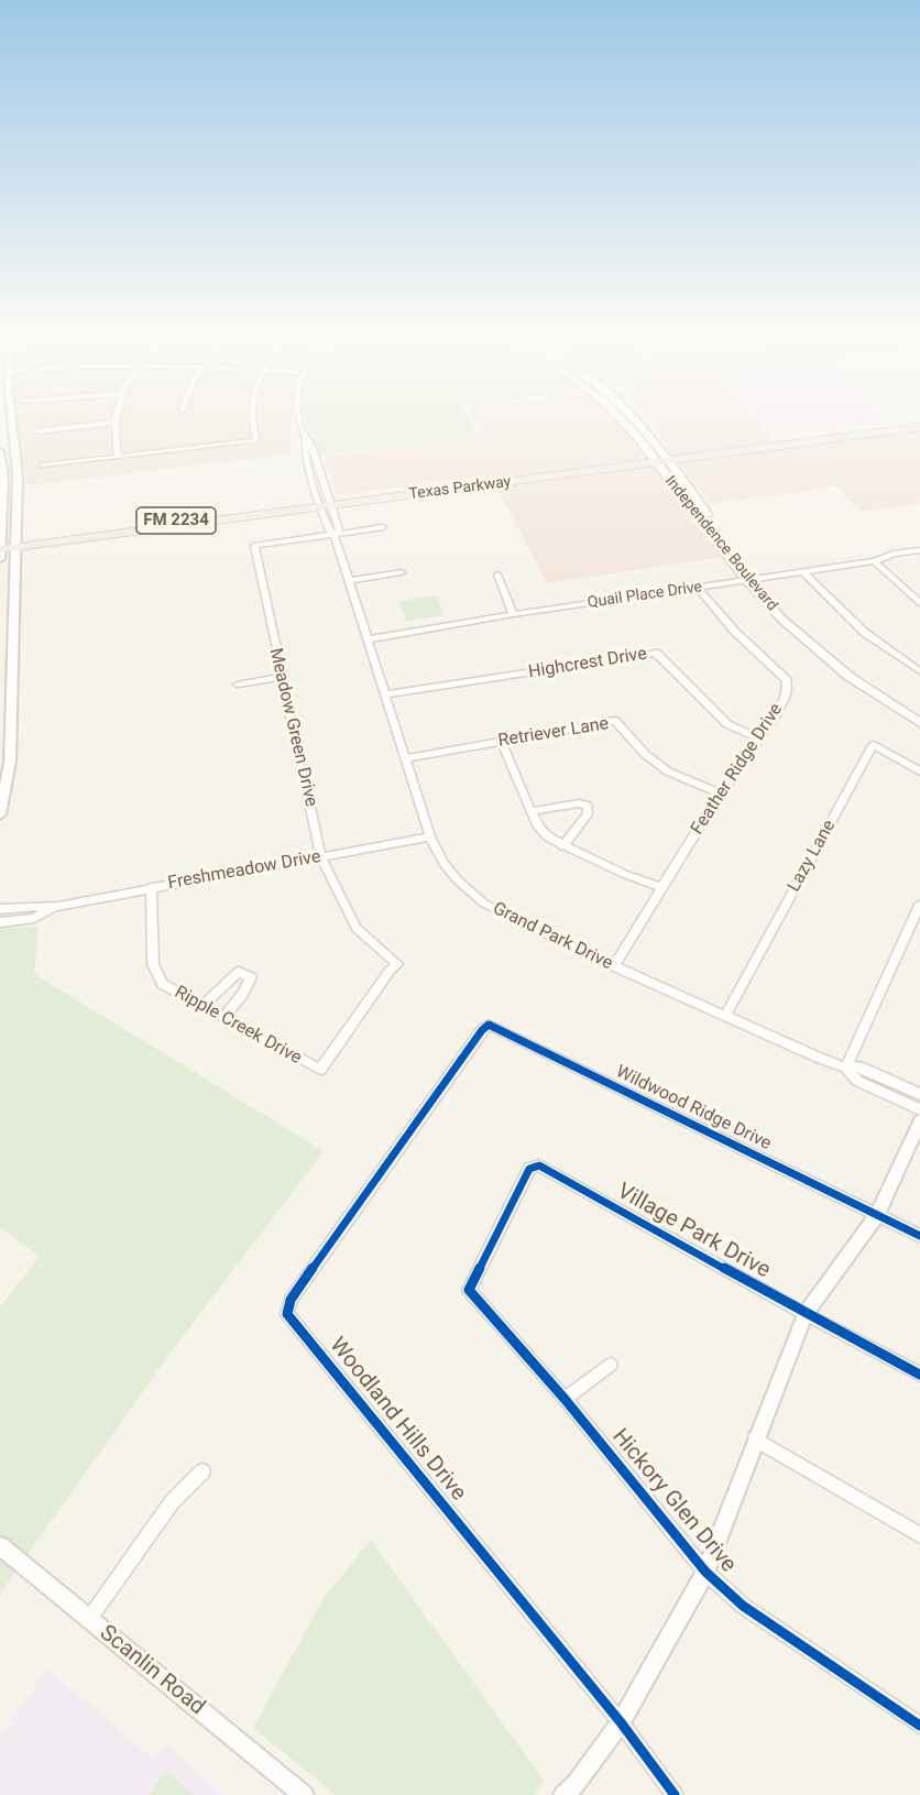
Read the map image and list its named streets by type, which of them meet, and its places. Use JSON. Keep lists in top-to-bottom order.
{
  "streets": {
    "main road": ["Texas Parkway", "FM 2234", "Independence Boulevard"],
    "street": [
      "Quail Place Drive",
      "Highcrest Drive",
      "Meadow Green Drive",
      "Retriever Lane",
      "Feather Ridge Drive",
      "Lazy Lane",
      "Freshmeadow Drive",
      "Grand Park Drive",
      "Ripple Creek Drive",
      "Wildwood Ridge Drive",
      "Village Park Drive",
      "Woodland Hills Drive",
      "Hickory Glen Drive",
      "Scanlin Road"
    ]
  },
  "crossings": [
    ["Texas Parkway", "Independence Boulevard"],
    ["Texas Parkway", "Grand Park Drive"],
    ["Independence Boulevard", "Quail Place Drive"],
    ["Quail Place Drive", "Feather Ridge Drive"],
    ["Quail Place Drive", "Grand Park Drive"],
    ["Highcrest Drive", "Feather Ridge Drive"],
    ["Highcrest Drive", "Grand Park Drive"],
    ["Meadow Green Drive", "Freshmeadow Drive"],
    ["Meadow Green Drive", "Grand Park Drive"],
    ["Meadow Green Drive", "Ripple Creek Drive"],
    ["Retriever Lane", "Feather Ridge Drive"],
    ["Retriever Lane", "Grand Park Drive"],
    ["Feather Ridge Drive", "Grand Park Drive"],
    ["Lazy Lane", "Grand Park Drive"],
    ["Freshmeadow Drive", "Grand Park Drive"],
    ["Freshmeadow Drive", "Ripple Creek Drive"],
    ["Wildwood Ridge Drive", "Woodland Hills Drive"],
    ["Village Park Drive", "Hickory Glen Drive"]
  ]
}
